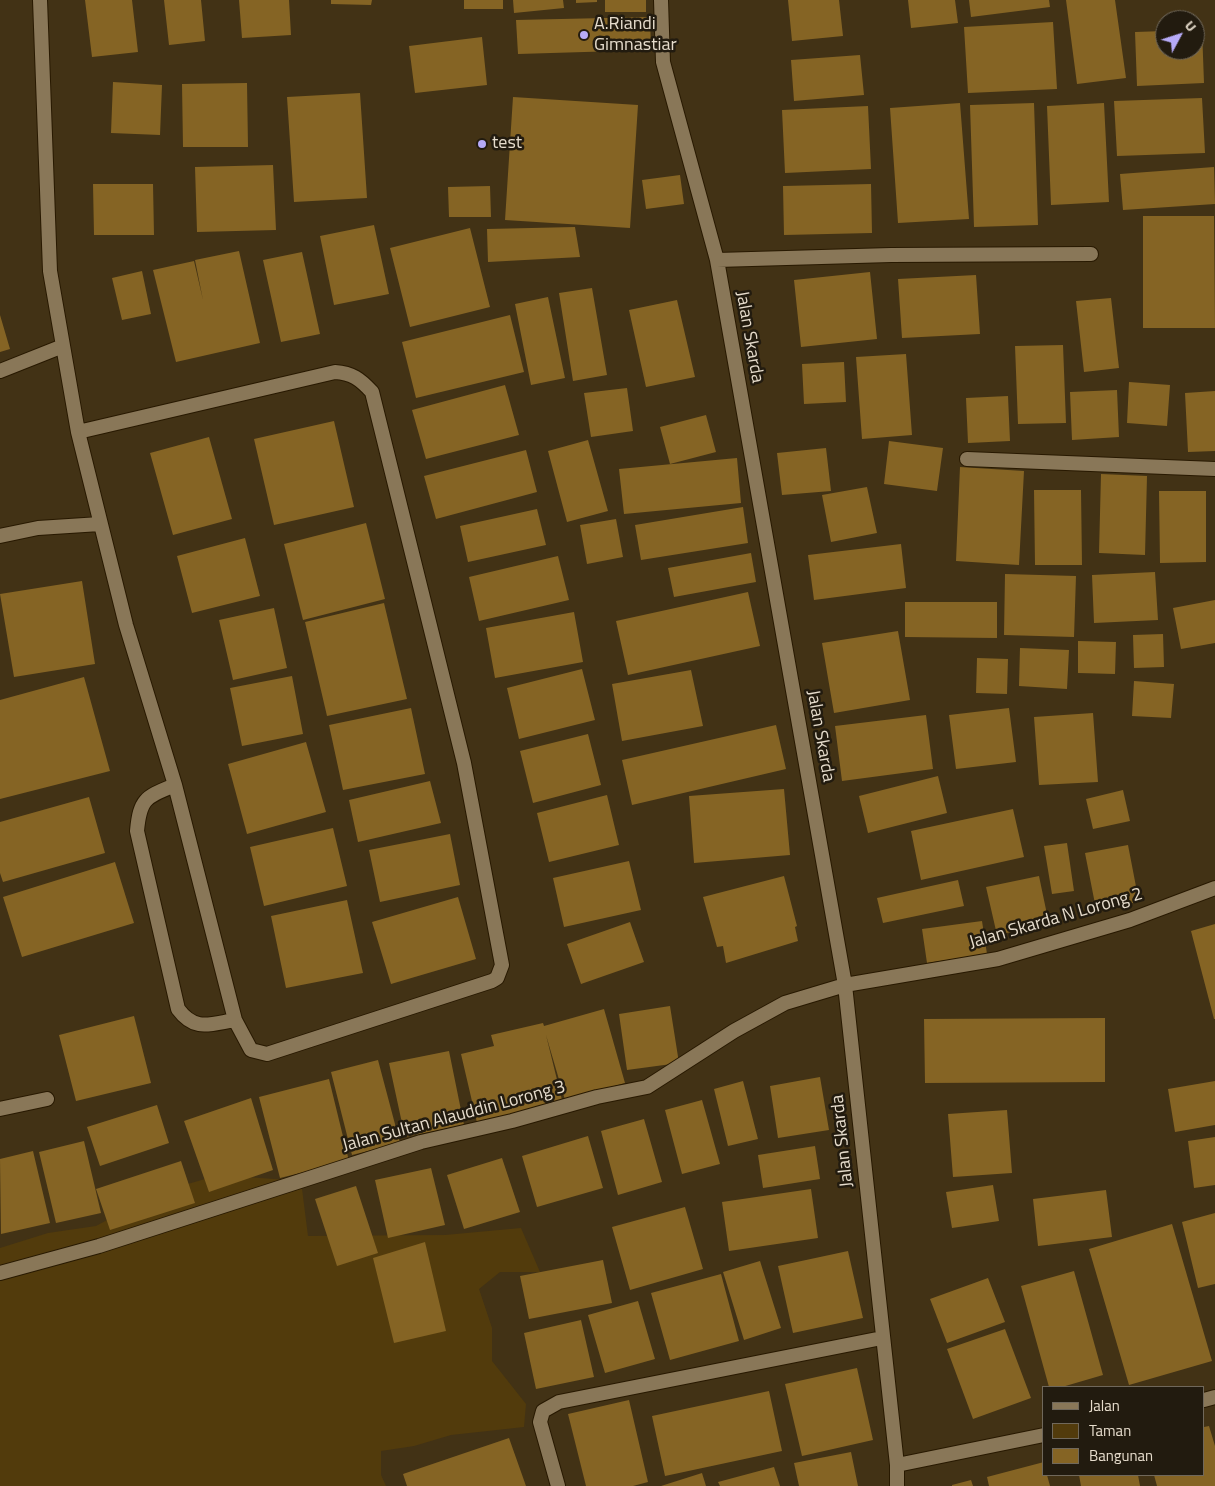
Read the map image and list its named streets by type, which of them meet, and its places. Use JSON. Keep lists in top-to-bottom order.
{
  "streets": {
    "street": ["Jalan Skarda", "Jalan Skarda N Lorong 2", "Jalan Sultan Alauddin Lorong 3"]
  },
  "crossings": [
    ["Jalan Skarda", "Jalan Skarda N Lorong 2"],
    ["Jalan Skarda", "Jalan Sultan Alauddin Lorong 3"],
    ["Jalan Skarda N Lorong 2", "Jalan Sultan Alauddin Lorong 3"]
  ],
  "places": ["A.Riandi Gimnastiar", "test"],
  "legend": ["Jalan", "Taman", "Bangunan"],
  "north": "top right"
}
